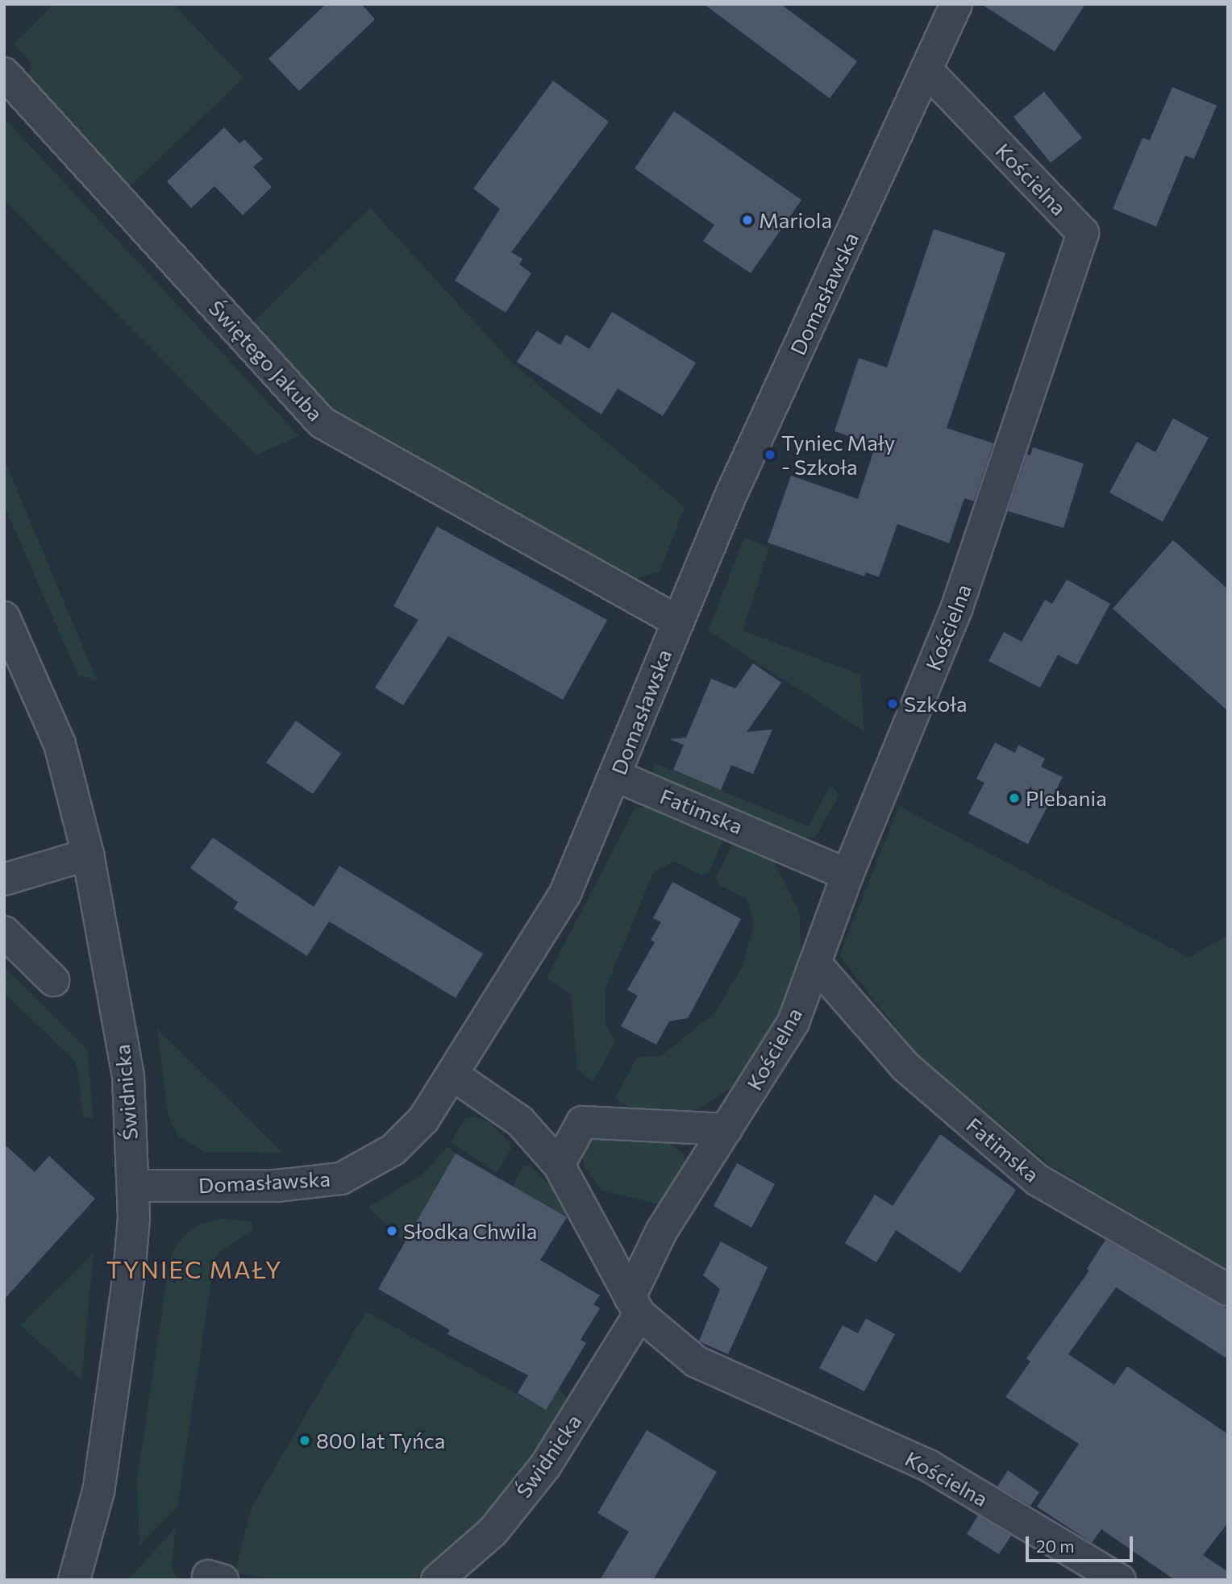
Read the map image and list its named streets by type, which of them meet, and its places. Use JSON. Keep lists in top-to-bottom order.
{
  "streets": {
    "street": [
      "Kościelna",
      "Domasławska",
      "Świętego Jakuba",
      "Fatimska",
      "Świdnicka"
    ]
  },
  "crossings": [
    ["Kościelna", "Domasławska"],
    ["Kościelna", "Fatimska"],
    ["Kościelna", "Świdnicka"],
    ["Domasławska", "Świętego Jakuba"],
    ["Domasławska", "Fatimska"],
    ["Domasławska", "Świdnicka"]
  ],
  "districts": ["TYNIEC MAŁY"],
  "places": [
    "Mariola",
    "Tyniec Mały - Szkoła",
    "Szkoła",
    "Plebania",
    "Słodka Chwila",
    "800 lat Tyńca"
  ],
  "scale_bar": "20 m"
}
